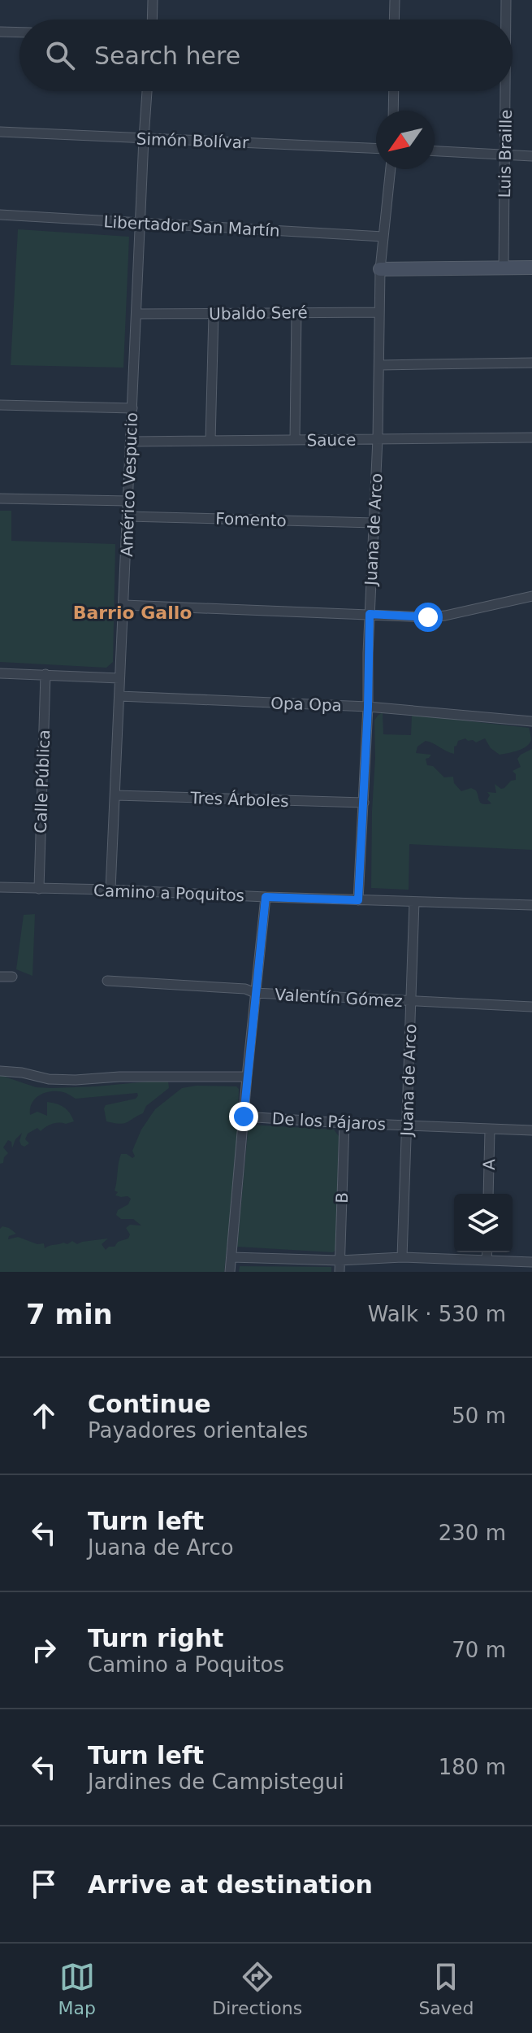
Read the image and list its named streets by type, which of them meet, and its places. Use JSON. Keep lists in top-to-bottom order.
{
  "streets": {
    "street": [
      "Simón Bolívar",
      "Luis Braille",
      "Libertador San Martín",
      "Ubaldo Seré",
      "Sauce",
      "Américo Vespucio",
      "Fomento",
      "Juana de Arco",
      "Opa Opa",
      "Calle Pública",
      "Tres Árboles",
      "Camino a Poquitos",
      "Valentín Gómez",
      "De los Pájaros",
      "A",
      "B"
    ]
  },
  "crossings": [
    ["Simón Bolívar", "Américo Vespucio"],
    ["Libertador San Martín", "Américo Vespucio"],
    ["Libertador San Martín", "Juana de Arco"],
    ["Ubaldo Seré", "Américo Vespucio"],
    ["Ubaldo Seré", "Juana de Arco"],
    ["Sauce", "Américo Vespucio"],
    ["Sauce", "Juana de Arco"],
    ["Américo Vespucio", "Fomento"],
    ["Américo Vespucio", "Opa Opa"],
    ["Américo Vespucio", "Tres Árboles"],
    ["Américo Vespucio", "Camino a Poquitos"],
    ["Fomento", "Juana de Arco"],
    ["Juana de Arco", "Opa Opa"],
    ["Juana de Arco", "Tres Árboles"],
    ["Juana de Arco", "Camino a Poquitos"],
    ["Juana de Arco", "Valentín Gómez"],
    ["Juana de Arco", "De los Pájaros"],
    ["Calle Pública", "Camino a Poquitos"],
    ["De los Pájaros", "A"],
    ["De los Pájaros", "B"]
  ],
  "districts": ["Barrio Gallo"],
  "north": "bottom left",
  "page": {
    "search": "Search here",
    "heading": ["7 min", "Walk · 530 m"],
    "list": [
      ["Continue", "Payadores orientales", "50 m"],
      ["Turn left", "Juana de Arco", "230 m"],
      ["Turn right", "Camino a Poquitos", "70 m"],
      ["Turn left", "Jardines de Campistegui", "180 m"],
      "Arrive at destination"
    ],
    "nav": ["Map", "Directions", "Saved"]
  }
}
